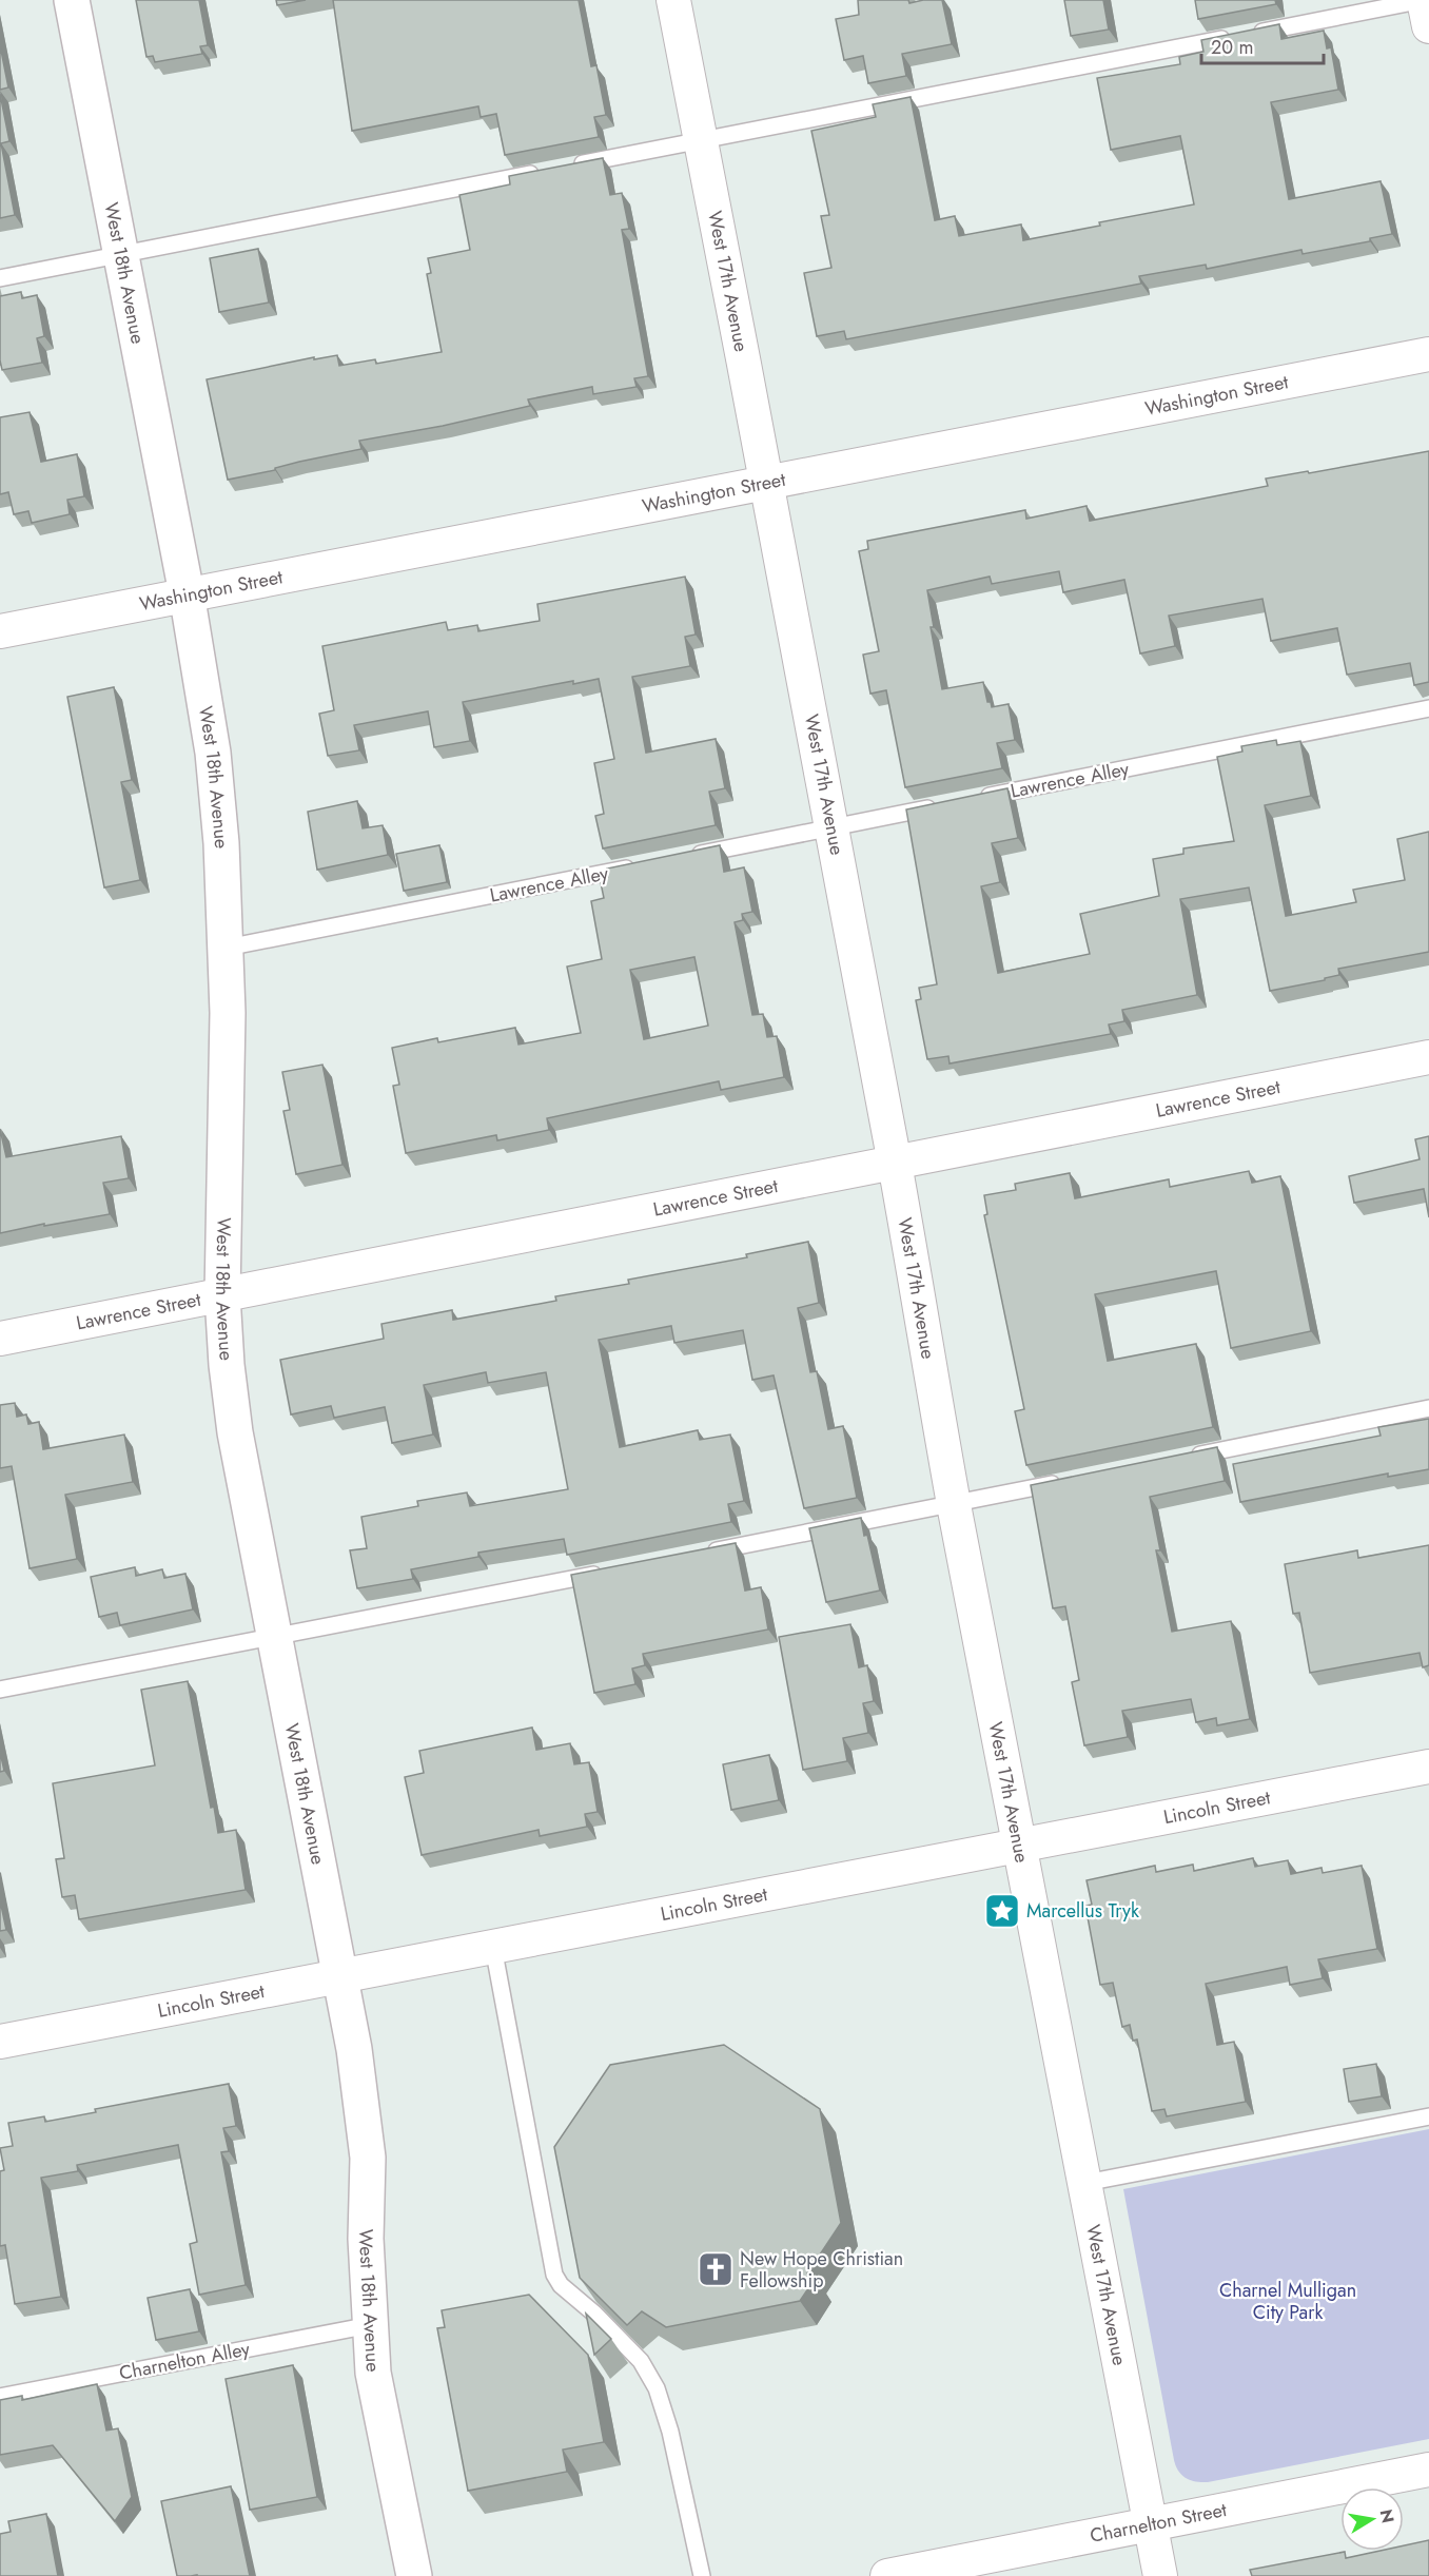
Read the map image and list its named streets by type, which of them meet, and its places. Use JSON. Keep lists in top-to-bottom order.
{
  "streets": {
    "main road": ["West 18th Avenue"],
    "street": [
      "West 17th Avenue",
      "Washington Street",
      "Lawrence Street",
      "Lincoln Street",
      "Charnelton Street"
    ],
    "lane": ["Lawrence Alley", "Charnelton Alley"]
  },
  "crossings": [
    ["West 18th Avenue", "Washington Street"],
    ["West 18th Avenue", "Lawrence Alley"],
    ["West 18th Avenue", "Lawrence Street"],
    ["West 18th Avenue", "Lincoln Street"],
    ["West 18th Avenue", "Charnelton Alley"],
    ["West 17th Avenue", "Washington Street"],
    ["West 17th Avenue", "Lawrence Street"],
    ["West 17th Avenue", "Lincoln Street"],
    ["West 17th Avenue", "Charnelton Street"]
  ],
  "parks": ["Charnel Mulligan City Park"],
  "places": {
    "place": ["Marcellus Tryk"],
    "church": ["New Hope Christian Fellowship"]
  },
  "scale_bar": "20 m",
  "north": "right"
}
